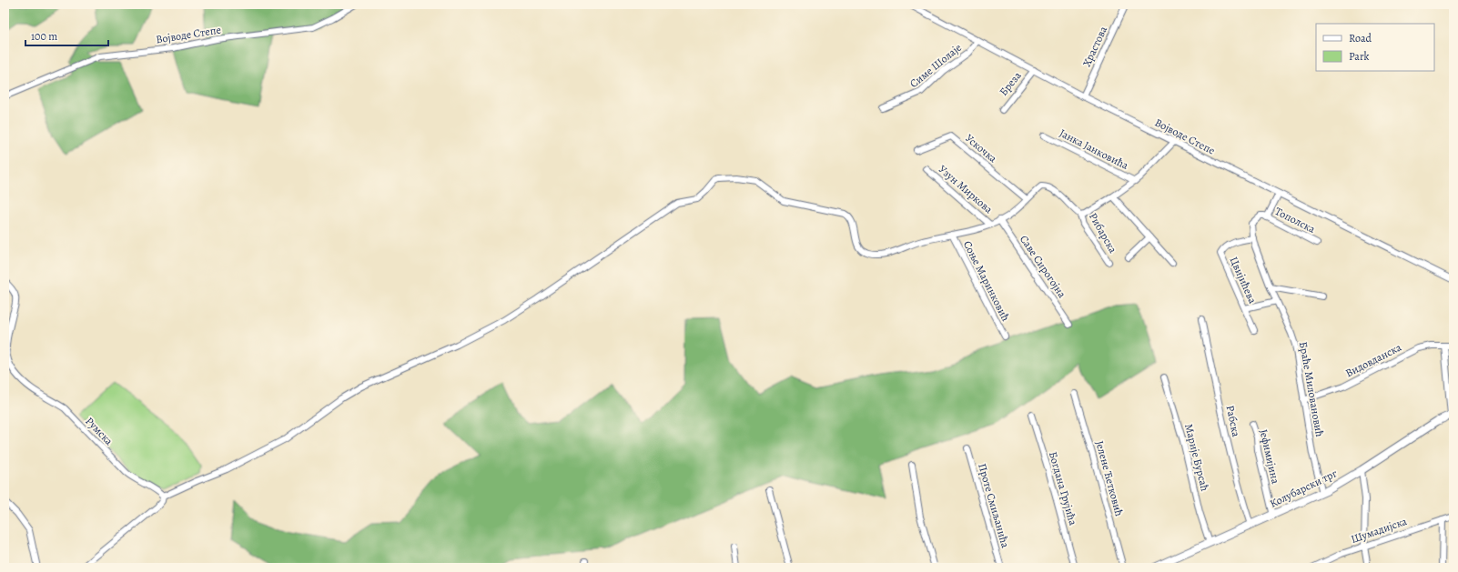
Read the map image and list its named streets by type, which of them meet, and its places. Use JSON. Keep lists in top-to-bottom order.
{
  "streets": {
    "street": [
      "Војводе Степе",
      "Храстова",
      "Симе Шолаје",
      "Бреза",
      "Ускочка",
      "Јанка Јанковића",
      "Узун Миркова",
      "Тополска",
      "Рибарска",
      "Саве Сирогојна",
      "Цвијићева",
      "Соње Маринковић",
      "Видовданска",
      "Браће Миловановић",
      "Рабска",
      "Румска",
      "Јефимијина",
      "Марије Бурсаћ",
      "Јелене Ћетковић",
      "Богдана Грујића",
      "Колубарски трг",
      "Проте Смиљанића",
      "Шумадијска"
    ]
  },
  "crossings": [
    ["Војводе Степе", "Храстова"],
    ["Војводе Степе", "Симе Шолаје"],
    ["Војводе Степе", "Бреза"],
    ["Тополска", "Браће Миловановић"],
    ["Цвијићева", "Браће Миловановић"],
    ["Видовданска", "Браће Миловановић"],
    ["Браће Миловановић", "Колубарски трг"],
    ["Рабска", "Колубарски трг"],
    ["Јефимијина", "Колубарски трг"],
    ["Марије Бурсаћ", "Колубарски трг"]
  ],
  "legend": ["Road", "Park"],
  "scale_bar": "100 m"
}
